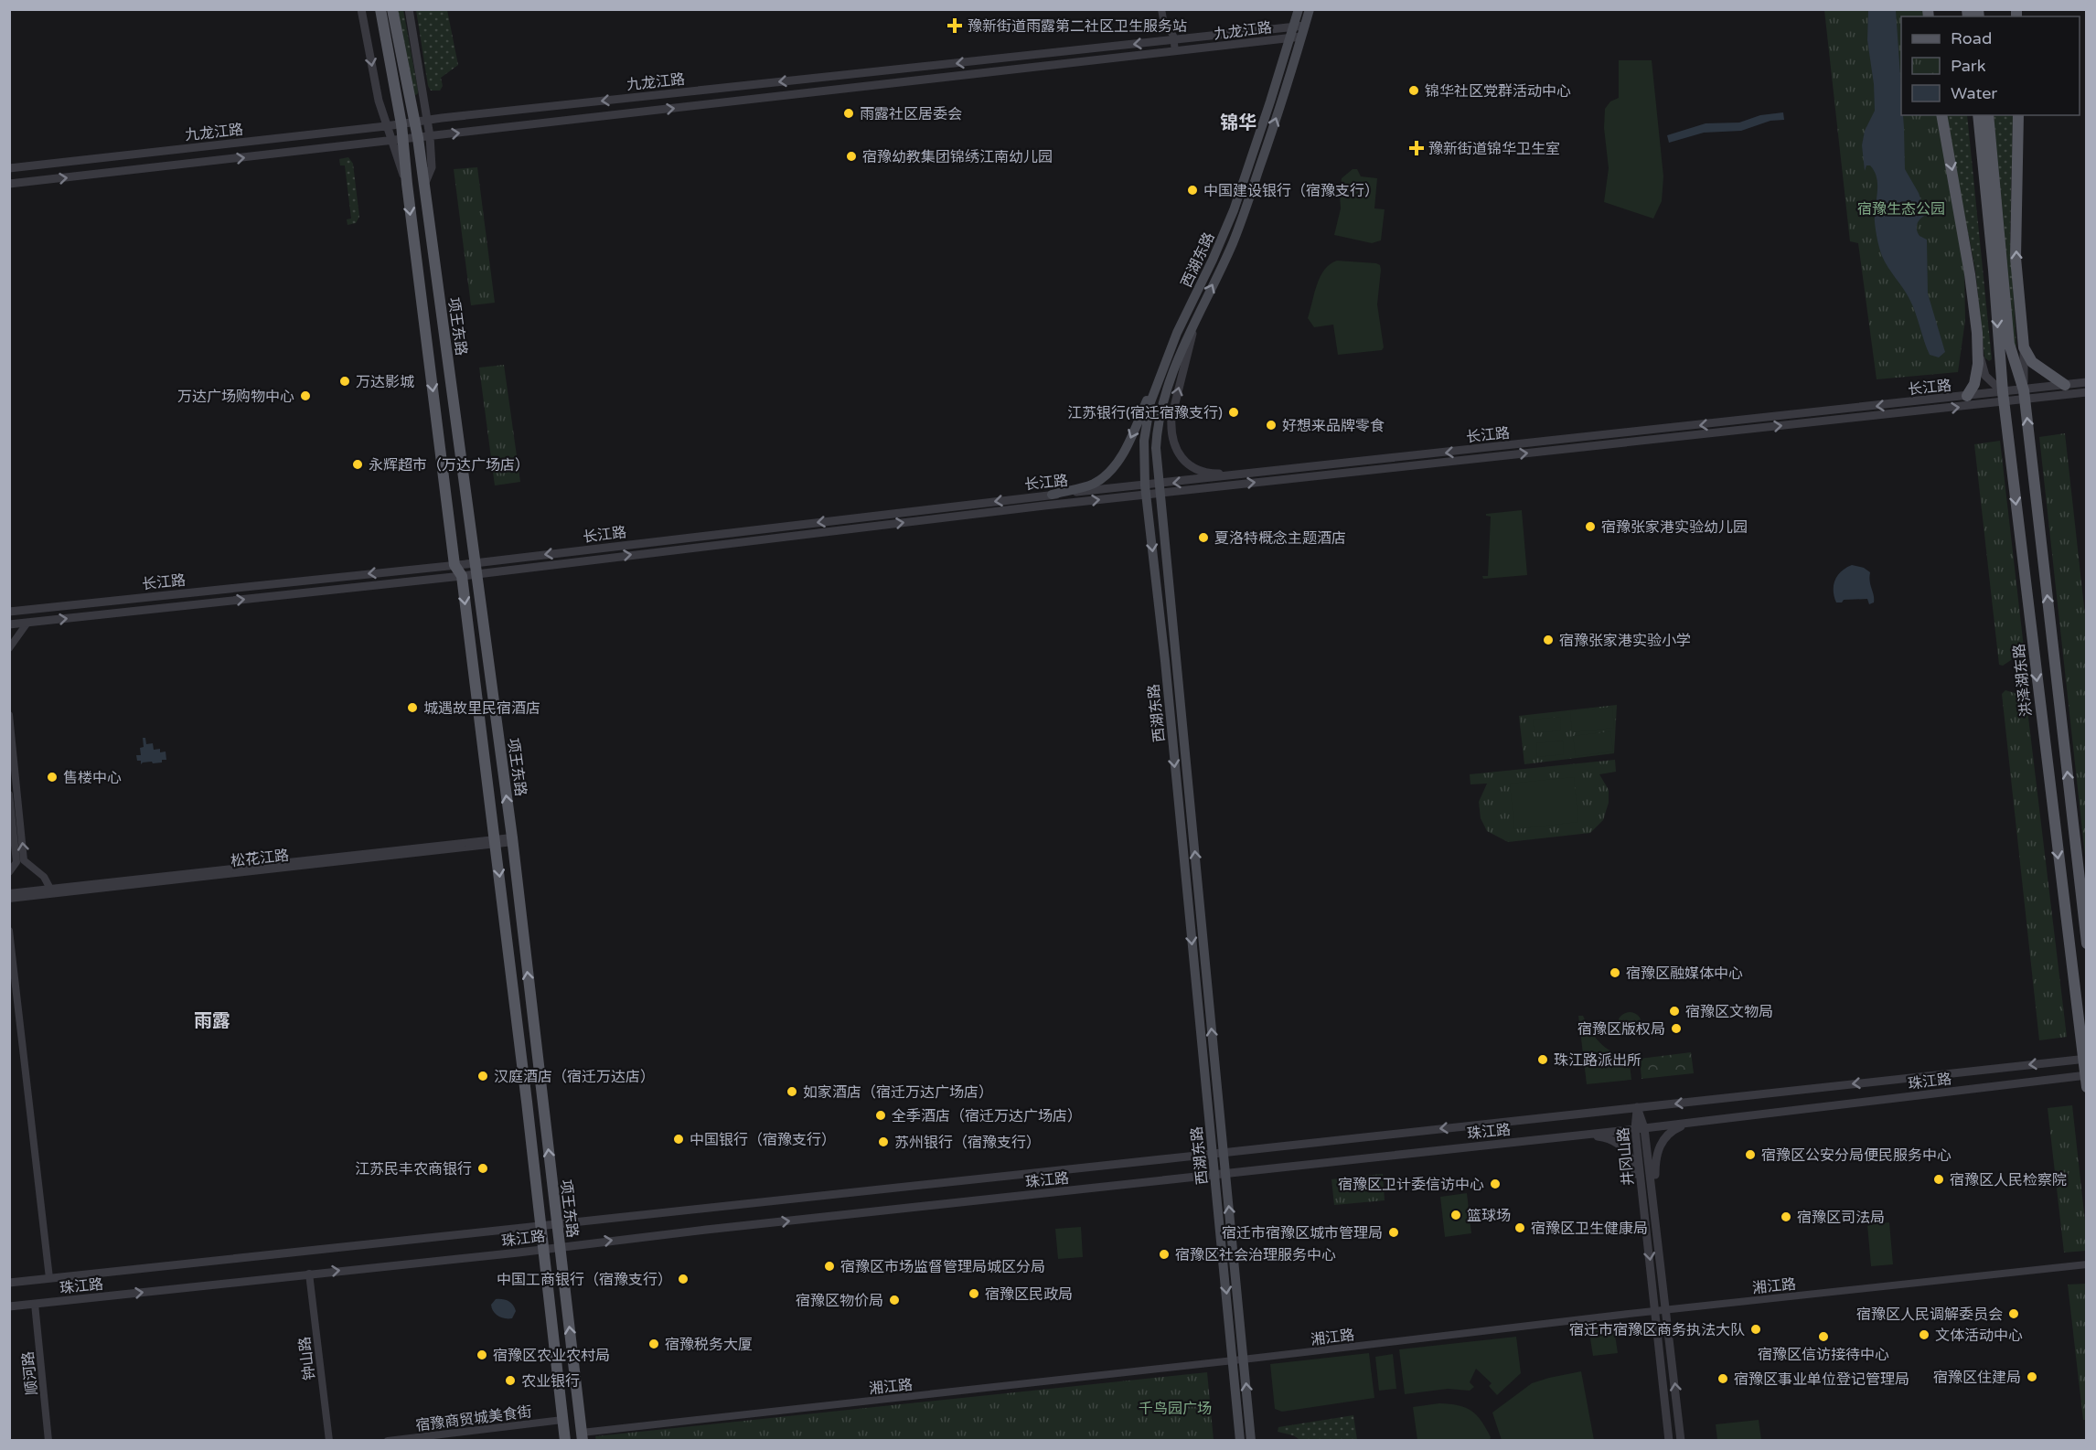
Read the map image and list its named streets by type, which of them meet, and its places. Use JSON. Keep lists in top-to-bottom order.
{
  "streets": {
    "main road": ["西湖东路", "项王东路", "洪泽湖东路"],
    "street": [
      "九龙江路",
      "长江路",
      "松花江路",
      "珠江路",
      "井冈山路",
      "湘江路",
      "钟山路",
      "顺河路",
      "宿豫商贸城美食街"
    ]
  },
  "crossings": [
    ["九龙江路", "西湖东路"],
    ["九龙江路", "项王东路"],
    ["西湖东路", "长江路"],
    ["西湖东路", "珠江路"],
    ["西湖东路", "湘江路"],
    ["项王东路", "长江路"],
    ["项王东路", "松花江路"],
    ["项王东路", "珠江路"],
    ["项王东路", "湘江路"],
    ["项王东路", "宿豫商贸城美食街"],
    ["长江路", "洪泽湖东路"],
    ["洪泽湖东路", "珠江路"],
    ["珠江路", "井冈山路"],
    ["珠江路", "钟山路"],
    ["珠江路", "顺河路"],
    ["井冈山路", "湘江路"]
  ],
  "districts": ["锦华", "雨露"],
  "parks": ["宿豫生态公园", "千鸟园广场"],
  "places": {
    "health": ["豫新街道雨露第二社区卫生服务站", "豫新街道锦华卫生室"],
    "other": [
      "锦华社区党群活动中心",
      "雨露社区居委会",
      "宿豫幼教集团锦绣江南幼儿园",
      "中国建设银行（宿豫支行）",
      "万达影城",
      "万达广场购物中心",
      "江苏银行(宿迁宿豫支行)",
      "好想来品牌零食",
      "永辉超市（万达广场店）",
      "宿豫张家港实验幼儿园",
      "夏洛特概念主题酒店",
      "宿豫张家港实验小学",
      "城遇故里民宿酒店",
      "售楼中心",
      "宿豫区融媒体中心",
      "宿豫区文物局",
      "宿豫区版权局",
      "珠江路派出所",
      "汉庭酒店（宿迁万达店）",
      "如家酒店（宿迁万达广场店）",
      "全季酒店（宿迁万达广场店）",
      "中国银行（宿豫支行）",
      "苏州银行（宿豫支行）",
      "宿豫区公安分局便民服务中心",
      "江苏民丰农商银行",
      "宿豫区人民检察院",
      "宿豫区卫计委信访中心",
      "篮球场",
      "宿豫区司法局",
      "宿豫区卫生健康局",
      "宿迁市宿豫区城市管理局",
      "宿豫区社会治理服务中心",
      "宿豫区市场监督管理局城区分局",
      "中国工商银行（宿豫支行）",
      "宿豫区民政局",
      "宿豫区物价局",
      "宿豫区人民调解委员会",
      "宿迁市宿豫区商务执法大队",
      "文体活动中心",
      "宿豫区信访接待中心",
      "宿豫税务大厦",
      "宿豫区农业农村局",
      "宿豫区住建局",
      "宿豫区事业单位登记管理局",
      "农业银行"
    ]
  },
  "legend": ["Road", "Park", "Water"]
}
